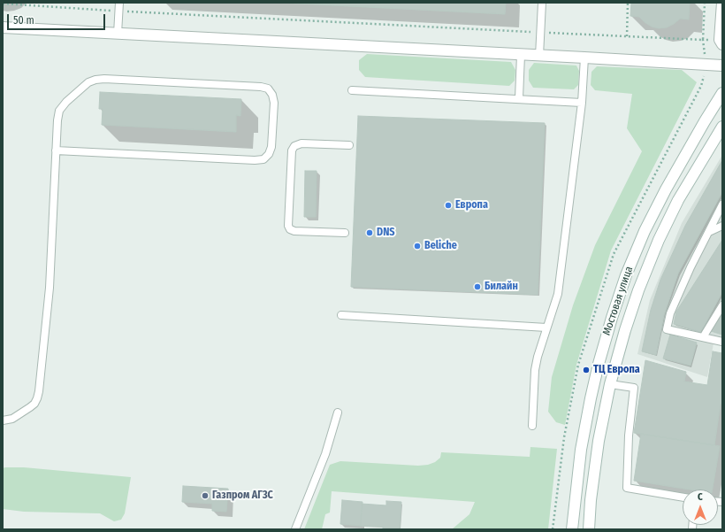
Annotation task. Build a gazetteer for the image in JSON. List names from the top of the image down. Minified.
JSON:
{"streets":{"main road":["Мостовая улица"]},"places":["Европа","DNS","Beliche","Билайн","ТЦ Европа","Газпром АГЗС"],"scale_bar":"50 m","north":"top"}
